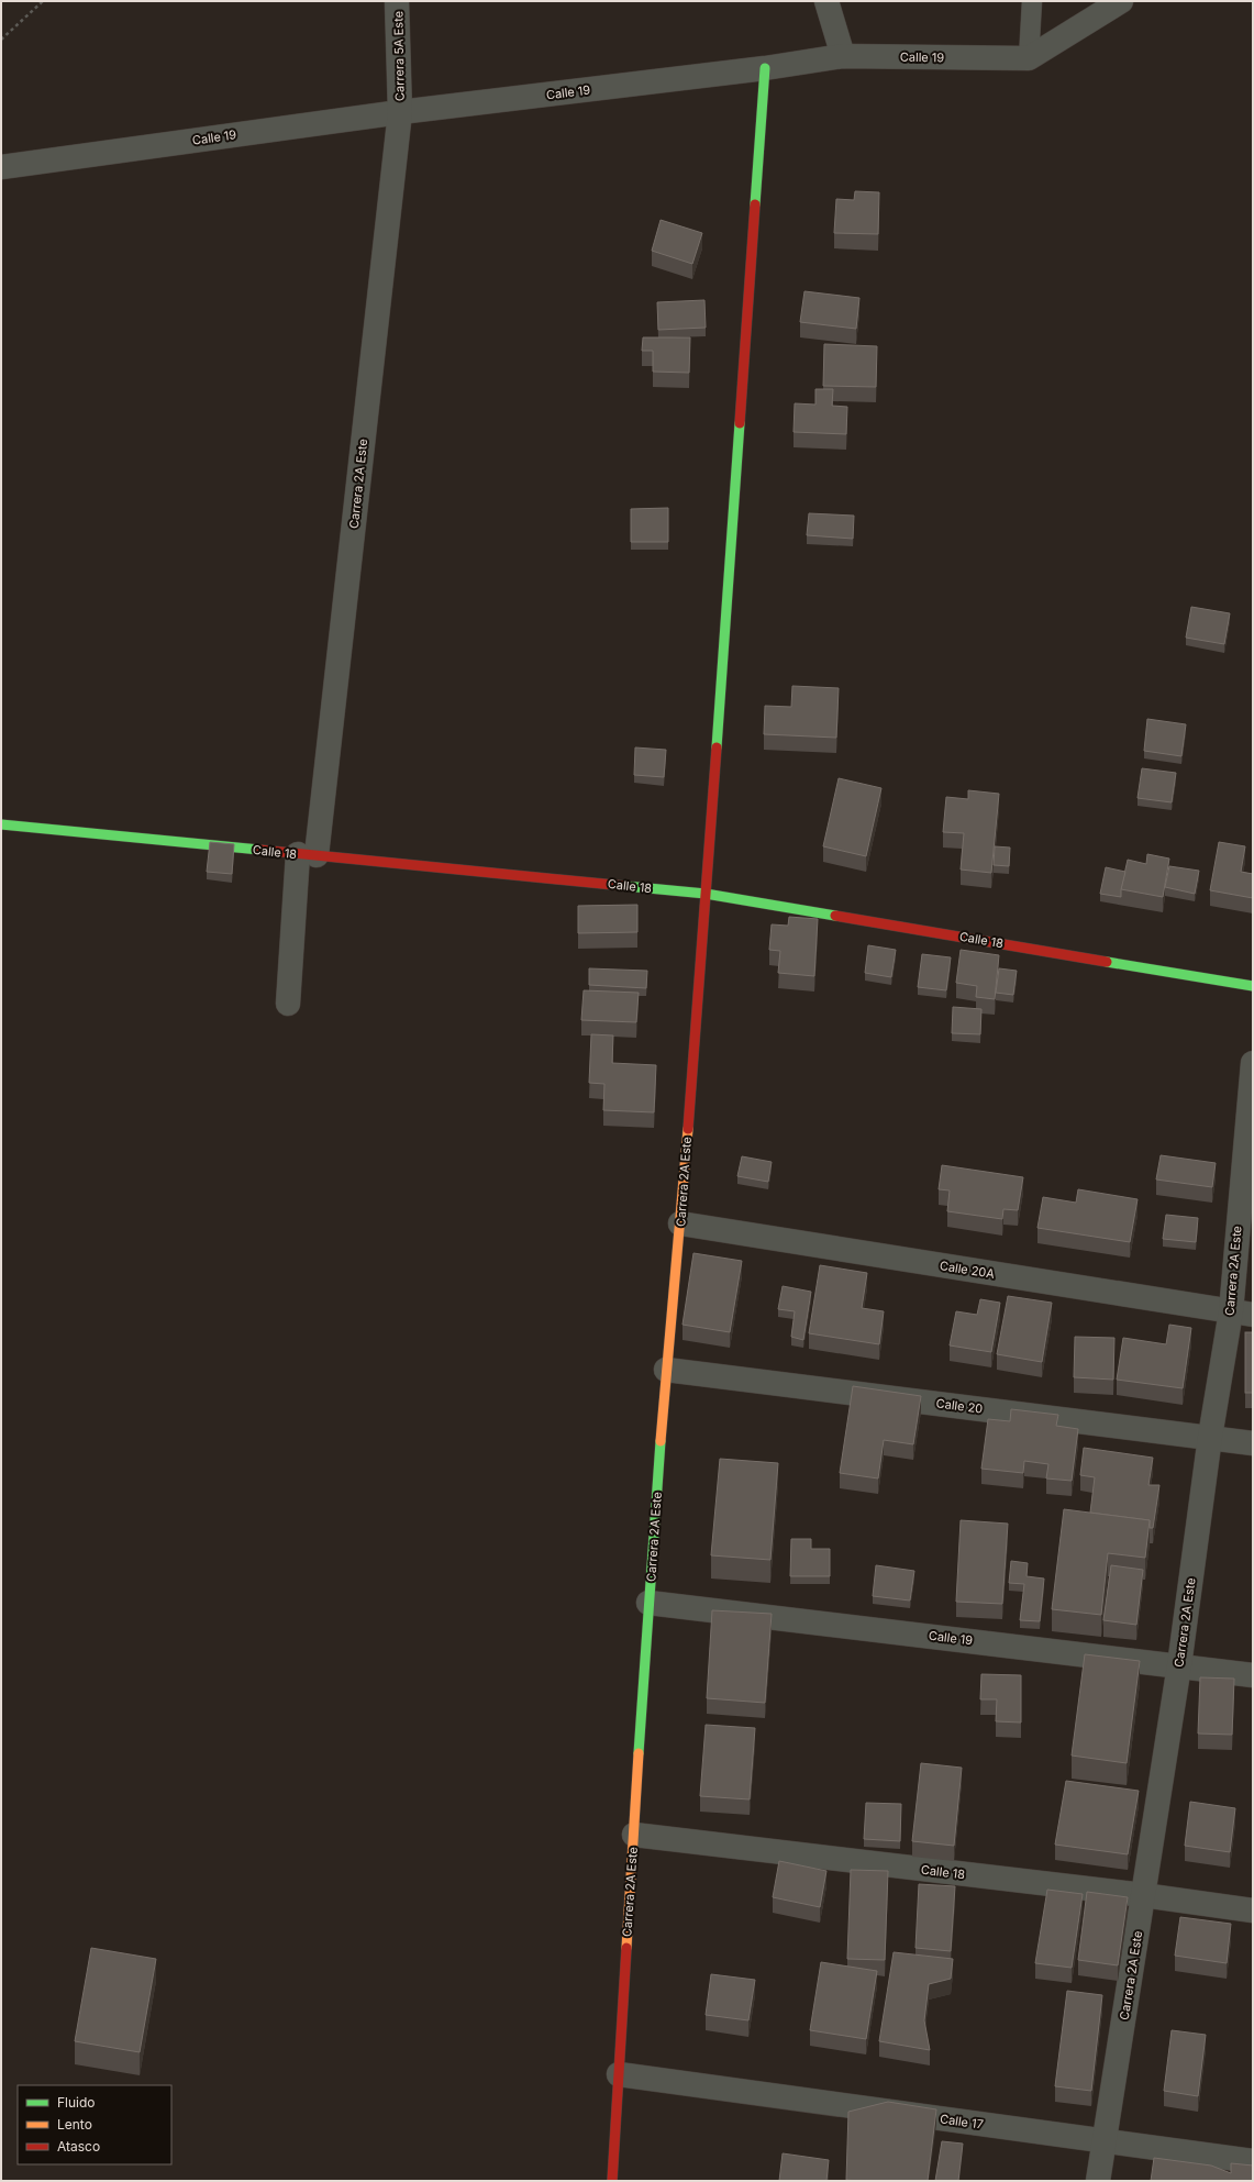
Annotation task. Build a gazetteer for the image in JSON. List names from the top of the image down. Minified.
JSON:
{"streets":{"street":["Carrera 5A Este","Calle 19","Carrera 2A Este","Calle 18","Calle 20A","Calle 20","Calle 17"]},"crossings":[["Carrera 5A Este","Calle 19"],["Carrera 5A Este","Carrera 2A Este"],["Calle 19","Carrera 2A Este"],["Carrera 2A Este","Calle 18"],["Carrera 2A Este","Calle 20A"],["Carrera 2A Este","Calle 20"],["Carrera 2A Este","Calle 17"]],"legend":["Fluido","Lento","Atasco"]}
